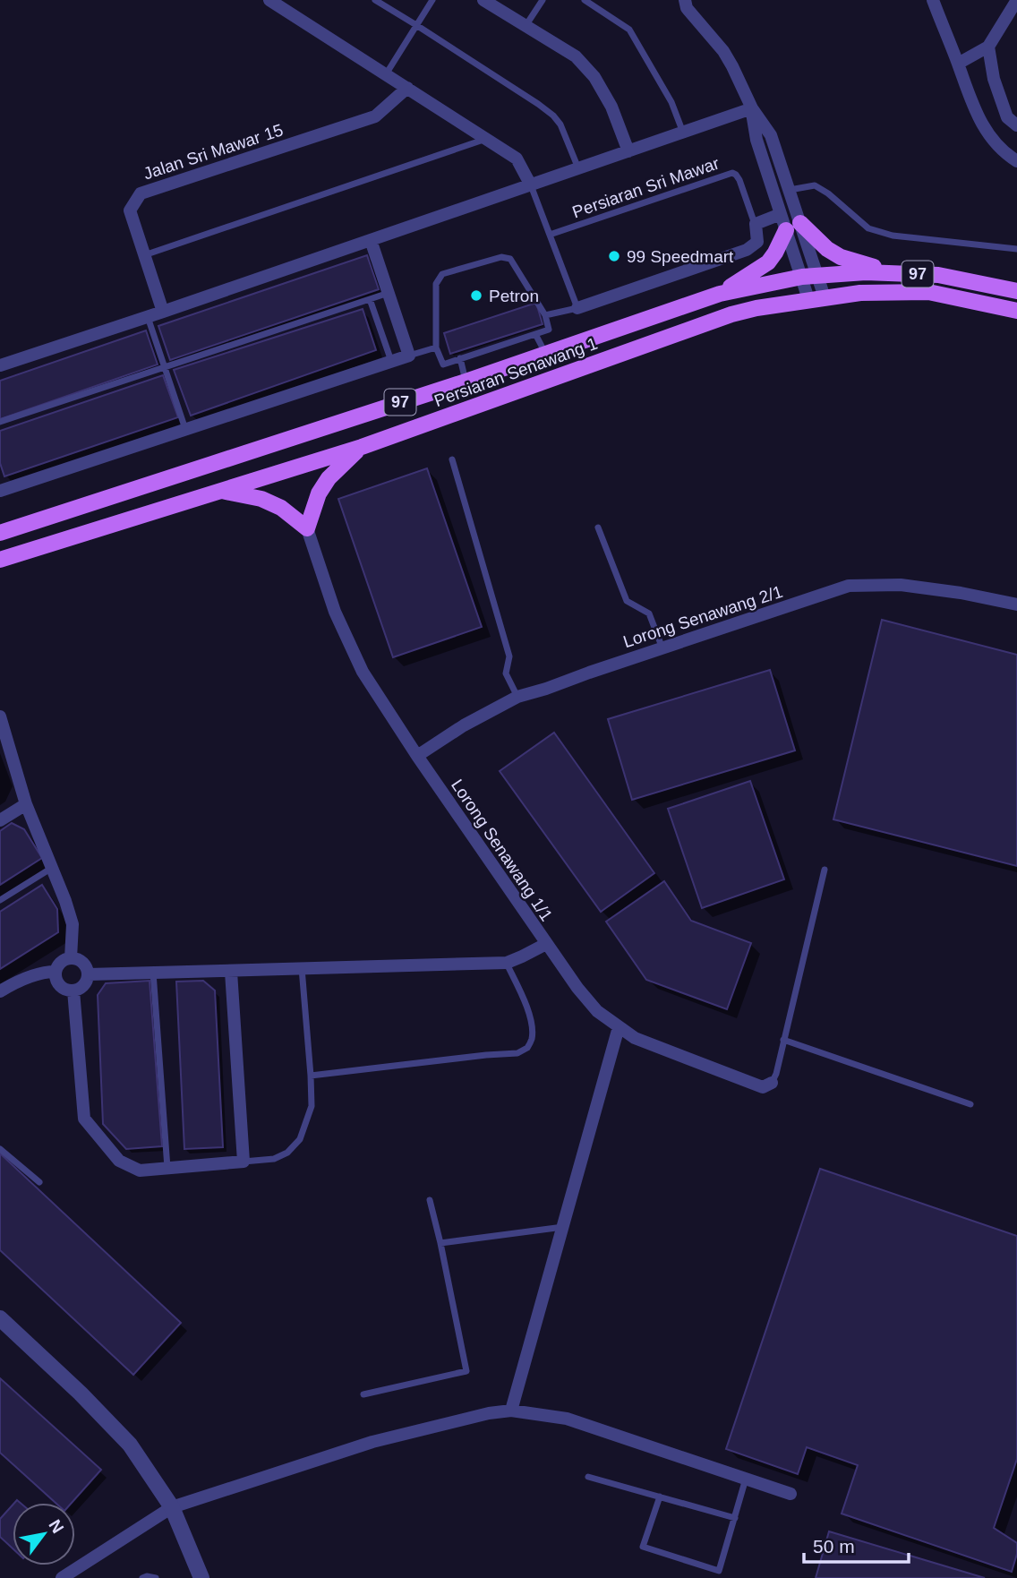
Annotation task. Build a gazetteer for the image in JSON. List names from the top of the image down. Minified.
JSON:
{"streets":{"main road":["97","Persiaran Senawang 1"],"street":["Jalan Sri Mawar 15","Lorong Senawang 2/1","Lorong Senawang 1/1"],"lane":["Persiaran Sri Mawar"]},"crossings":[["Lorong Senawang 2/1","Lorong Senawang 1/1"]],"places":["99 Speedmart","Petron"],"scale_bar":"50 m","north":"top right"}
